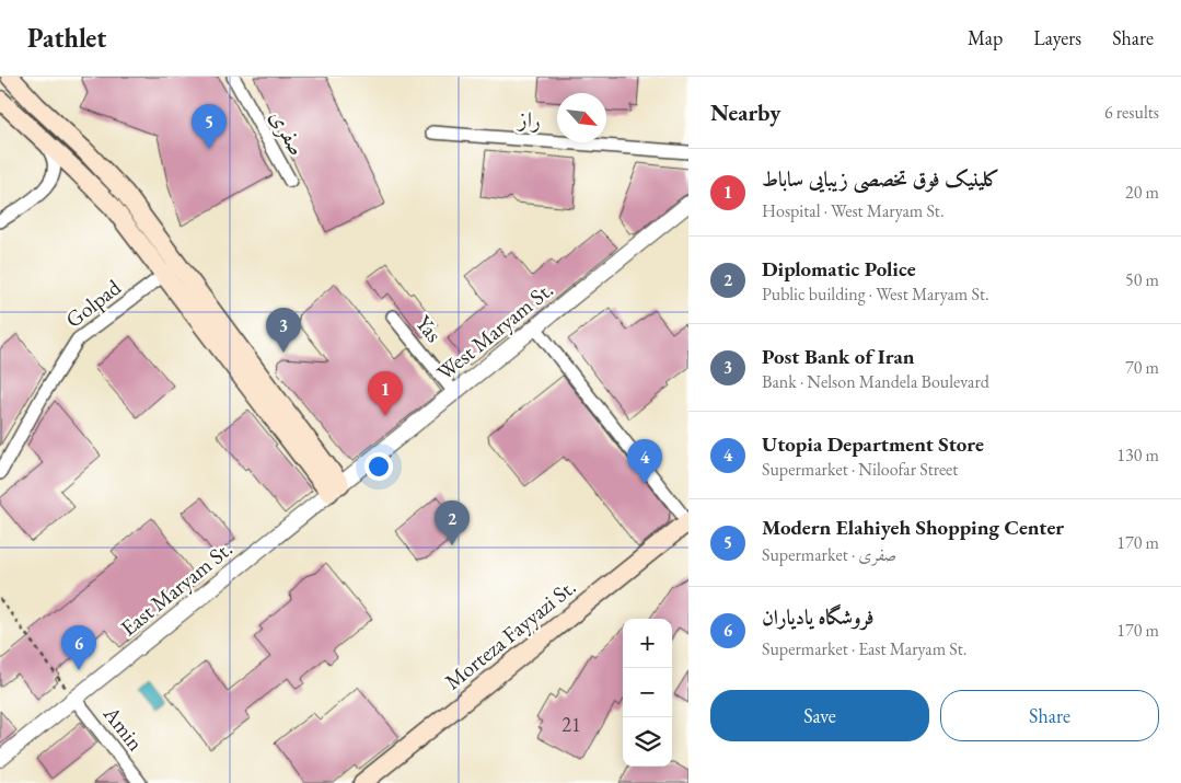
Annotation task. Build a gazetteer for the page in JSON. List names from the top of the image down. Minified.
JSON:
{"streets":{"main road":["Morteza Fayyazi St."],"street":["راز","صفری","Golpad","Yas","West Maryam St.","East Maryam St.","Amin"]},"crossings":[["Yas","West Maryam St."],["West Maryam St.","East Maryam St."],["East Maryam St.","Amin"]],"house_numbers":["21"],"north":"bottom right","page":{"header":"Pathlet","nav":["Map","Layers","Share"],"heading":["Nearby","6 results"],"pins":["5","3","1","4","2","6"],"list":[{"mark":"1","name":"کلینیک فوق تخصصی زیبایی ساباط","note":"Hospital · West Maryam St.","value":"20 m"},{"mark":"2","name":"Diplomatic Police","note":"Public building · West Maryam St.","value":"50 m"},{"mark":"3","name":"Post Bank of Iran","note":"Bank · Nelson Mandela Boulevard","value":"70 m"},{"mark":"4","name":"Utopia Department Store","note":"Supermarket · Niloofar Street","value":"130 m"},{"mark":"5","name":"Modern Elahiyeh Shopping Center","note":"Supermarket · صفری","value":"170 m"},{"mark":"6","name":"فروشگاه یادیاران","note":"Supermarket · East Maryam St.","value":"170 m"}],"map_buttons":["+","−"],"buttons":["Save","Share"]}}
